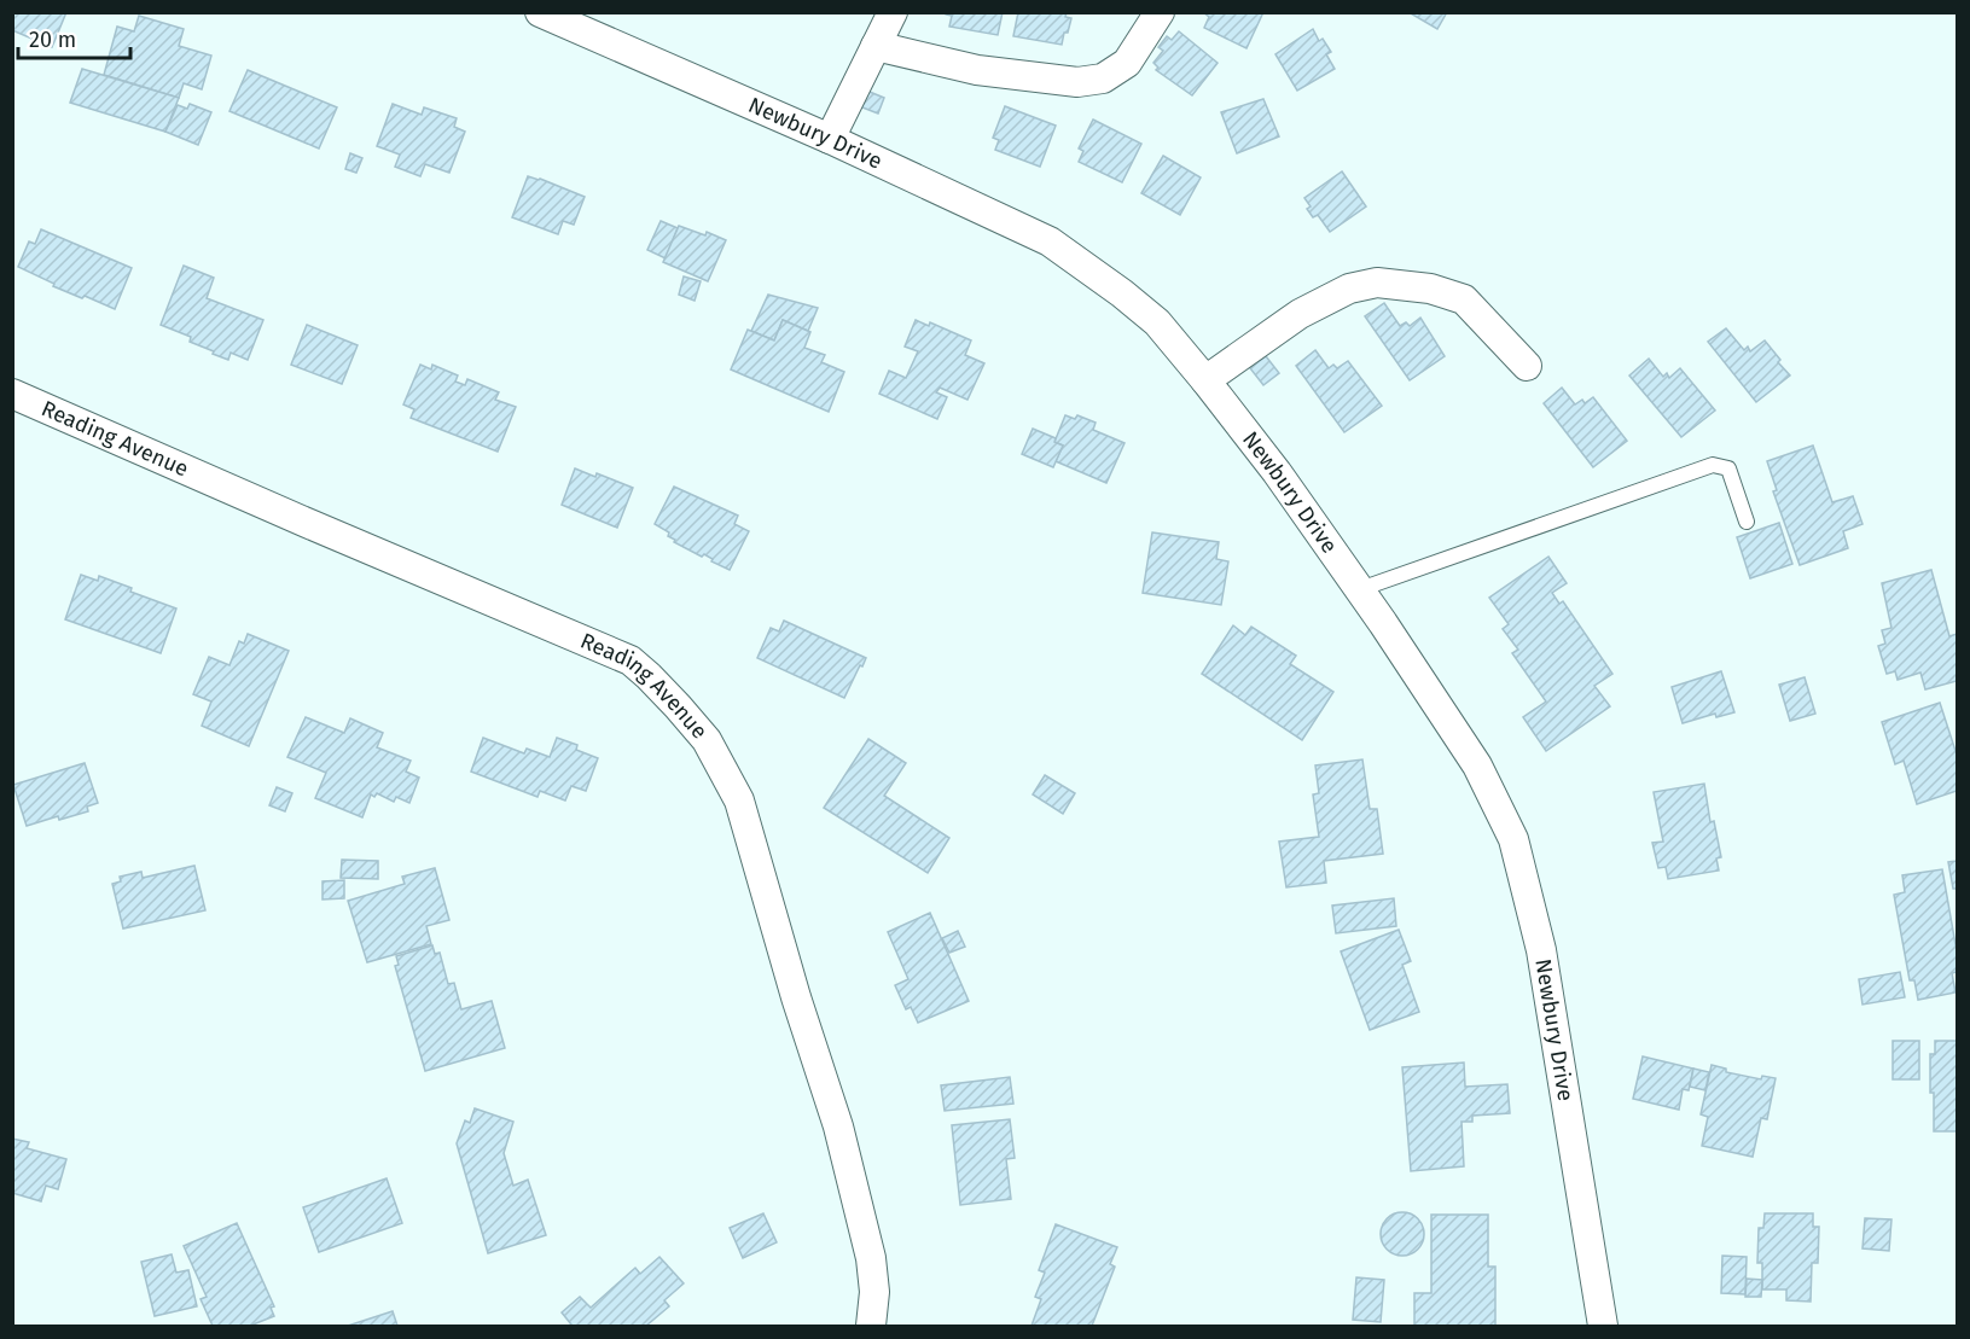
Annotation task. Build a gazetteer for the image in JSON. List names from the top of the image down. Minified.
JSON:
{"streets":{"street":["Newbury Drive","Reading Avenue"]},"scale_bar":"20 m"}
